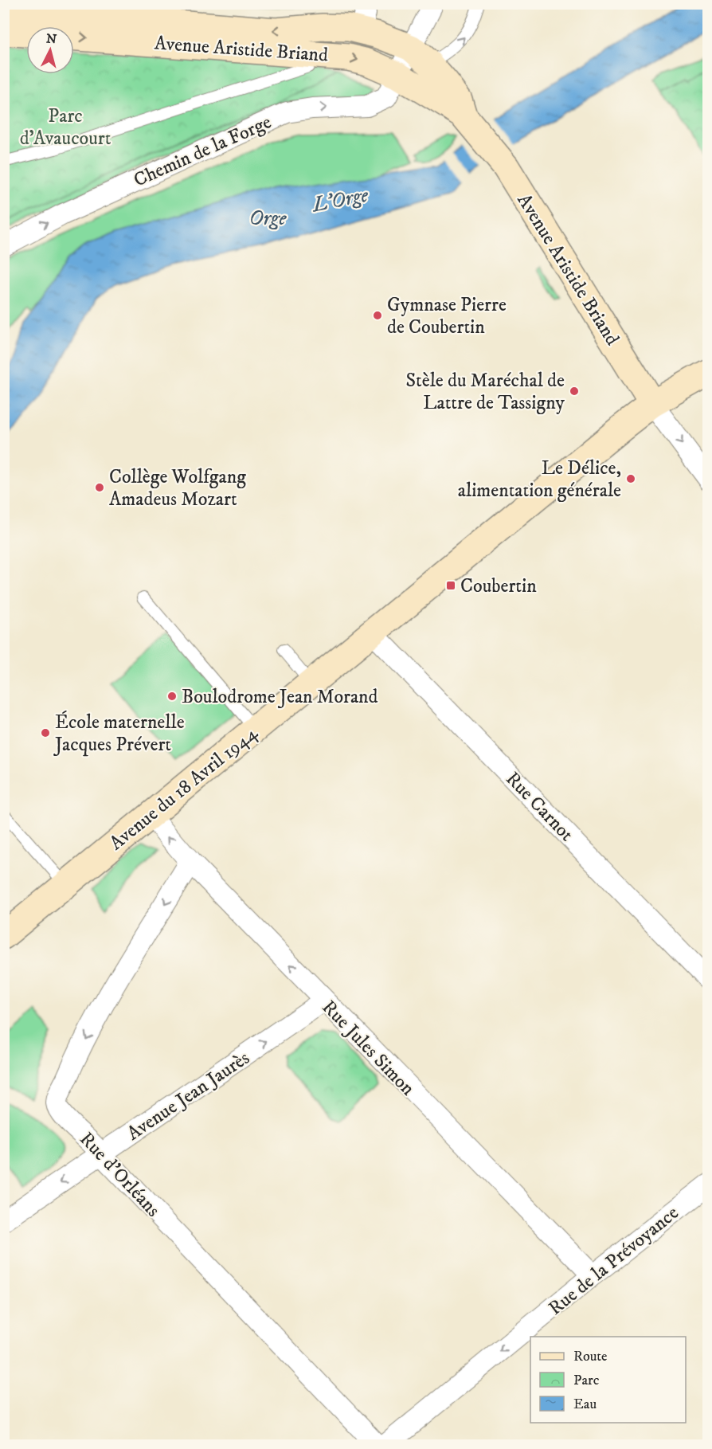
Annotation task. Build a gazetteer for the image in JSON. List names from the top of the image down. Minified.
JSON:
{"streets":{"street":["Avenue Aristide Briand","Chemin de la Forge","Avenue du 18 Avril 1944","Rue Carnot","Rue Jules Simon","Avenue Jean Jaurès","Rue d'Orléans","Rue de la Prévoyance"]},"crossings":[["Avenue Aristide Briand","Chemin de la Forge"],["Avenue Aristide Briand","Avenue du 18 Avril 1944"],["Avenue du 18 Avril 1944","Rue Carnot"],["Avenue du 18 Avril 1944","Rue Jules Simon"],["Rue Jules Simon","Avenue Jean Jaurès"],["Rue Jules Simon","Rue d'Orléans"],["Rue Jules Simon","Rue de la Prévoyance"],["Avenue Jean Jaurès","Rue d'Orléans"]],"one_way":["Chemin de la Forge","Rue Jules Simon","Rue d'Orléans","Rue de la Prévoyance"],"water":["L'Orge","Orge"],"parks":["Parc d'Avaucourt"],"places":{"other":["Gymnase Pierre de Coubertin","Stèle du Maréchal de Lattre de Tassigny","Le Délice, alimentation générale","Collège Wolfgang Amadeus Mozart","Boulodrome Jean Morand","École maternelle Jacques Prévert"],"transit":["Coubertin"]},"legend":["Route","Parc","Eau"],"north":"top"}
